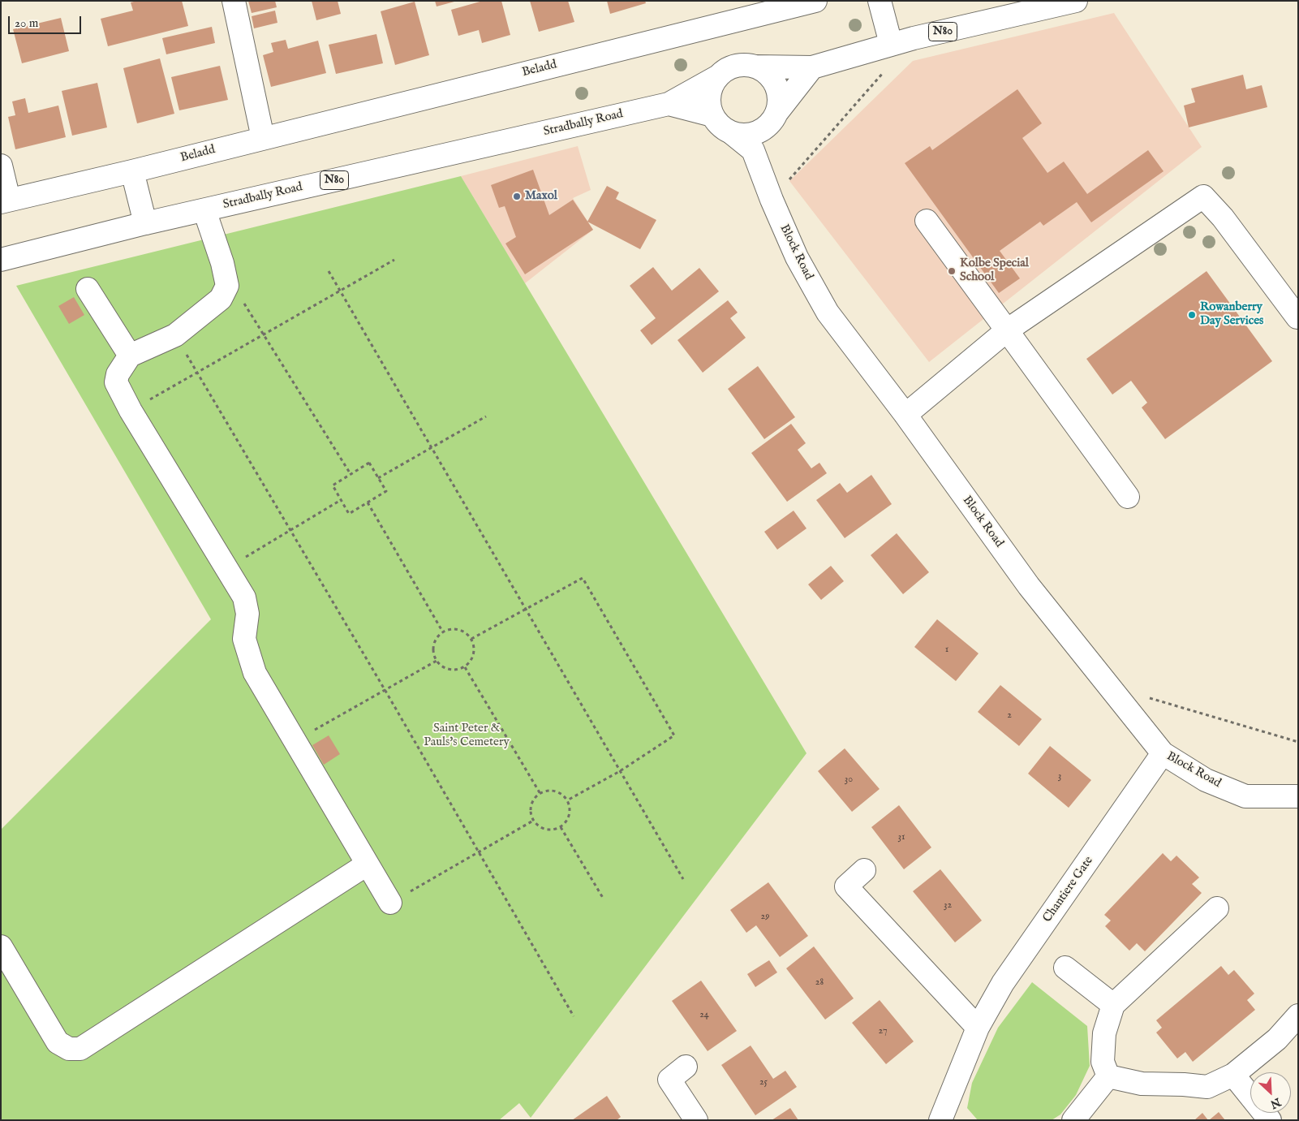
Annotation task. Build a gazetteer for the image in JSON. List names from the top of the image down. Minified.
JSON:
{"streets":{"street":["N80","Beladd","Stradbally Road","Block Road","Chantiere Gate"]},"crossings":[["N80","Stradbally Road"],["N80","Block Road"],["Stradbally Road","Block Road"],["Block Road","Chantiere Gate"]],"parks":["Saint Peter & Pauls's Cemetery"],"places":["Maxol","Kolbe Special School","Rowanberry Day Services"],"house_numbers":["1","2","3","30","31","32","29","28","24","27","25"],"scale_bar":"20 m","north":"bottom right"}
